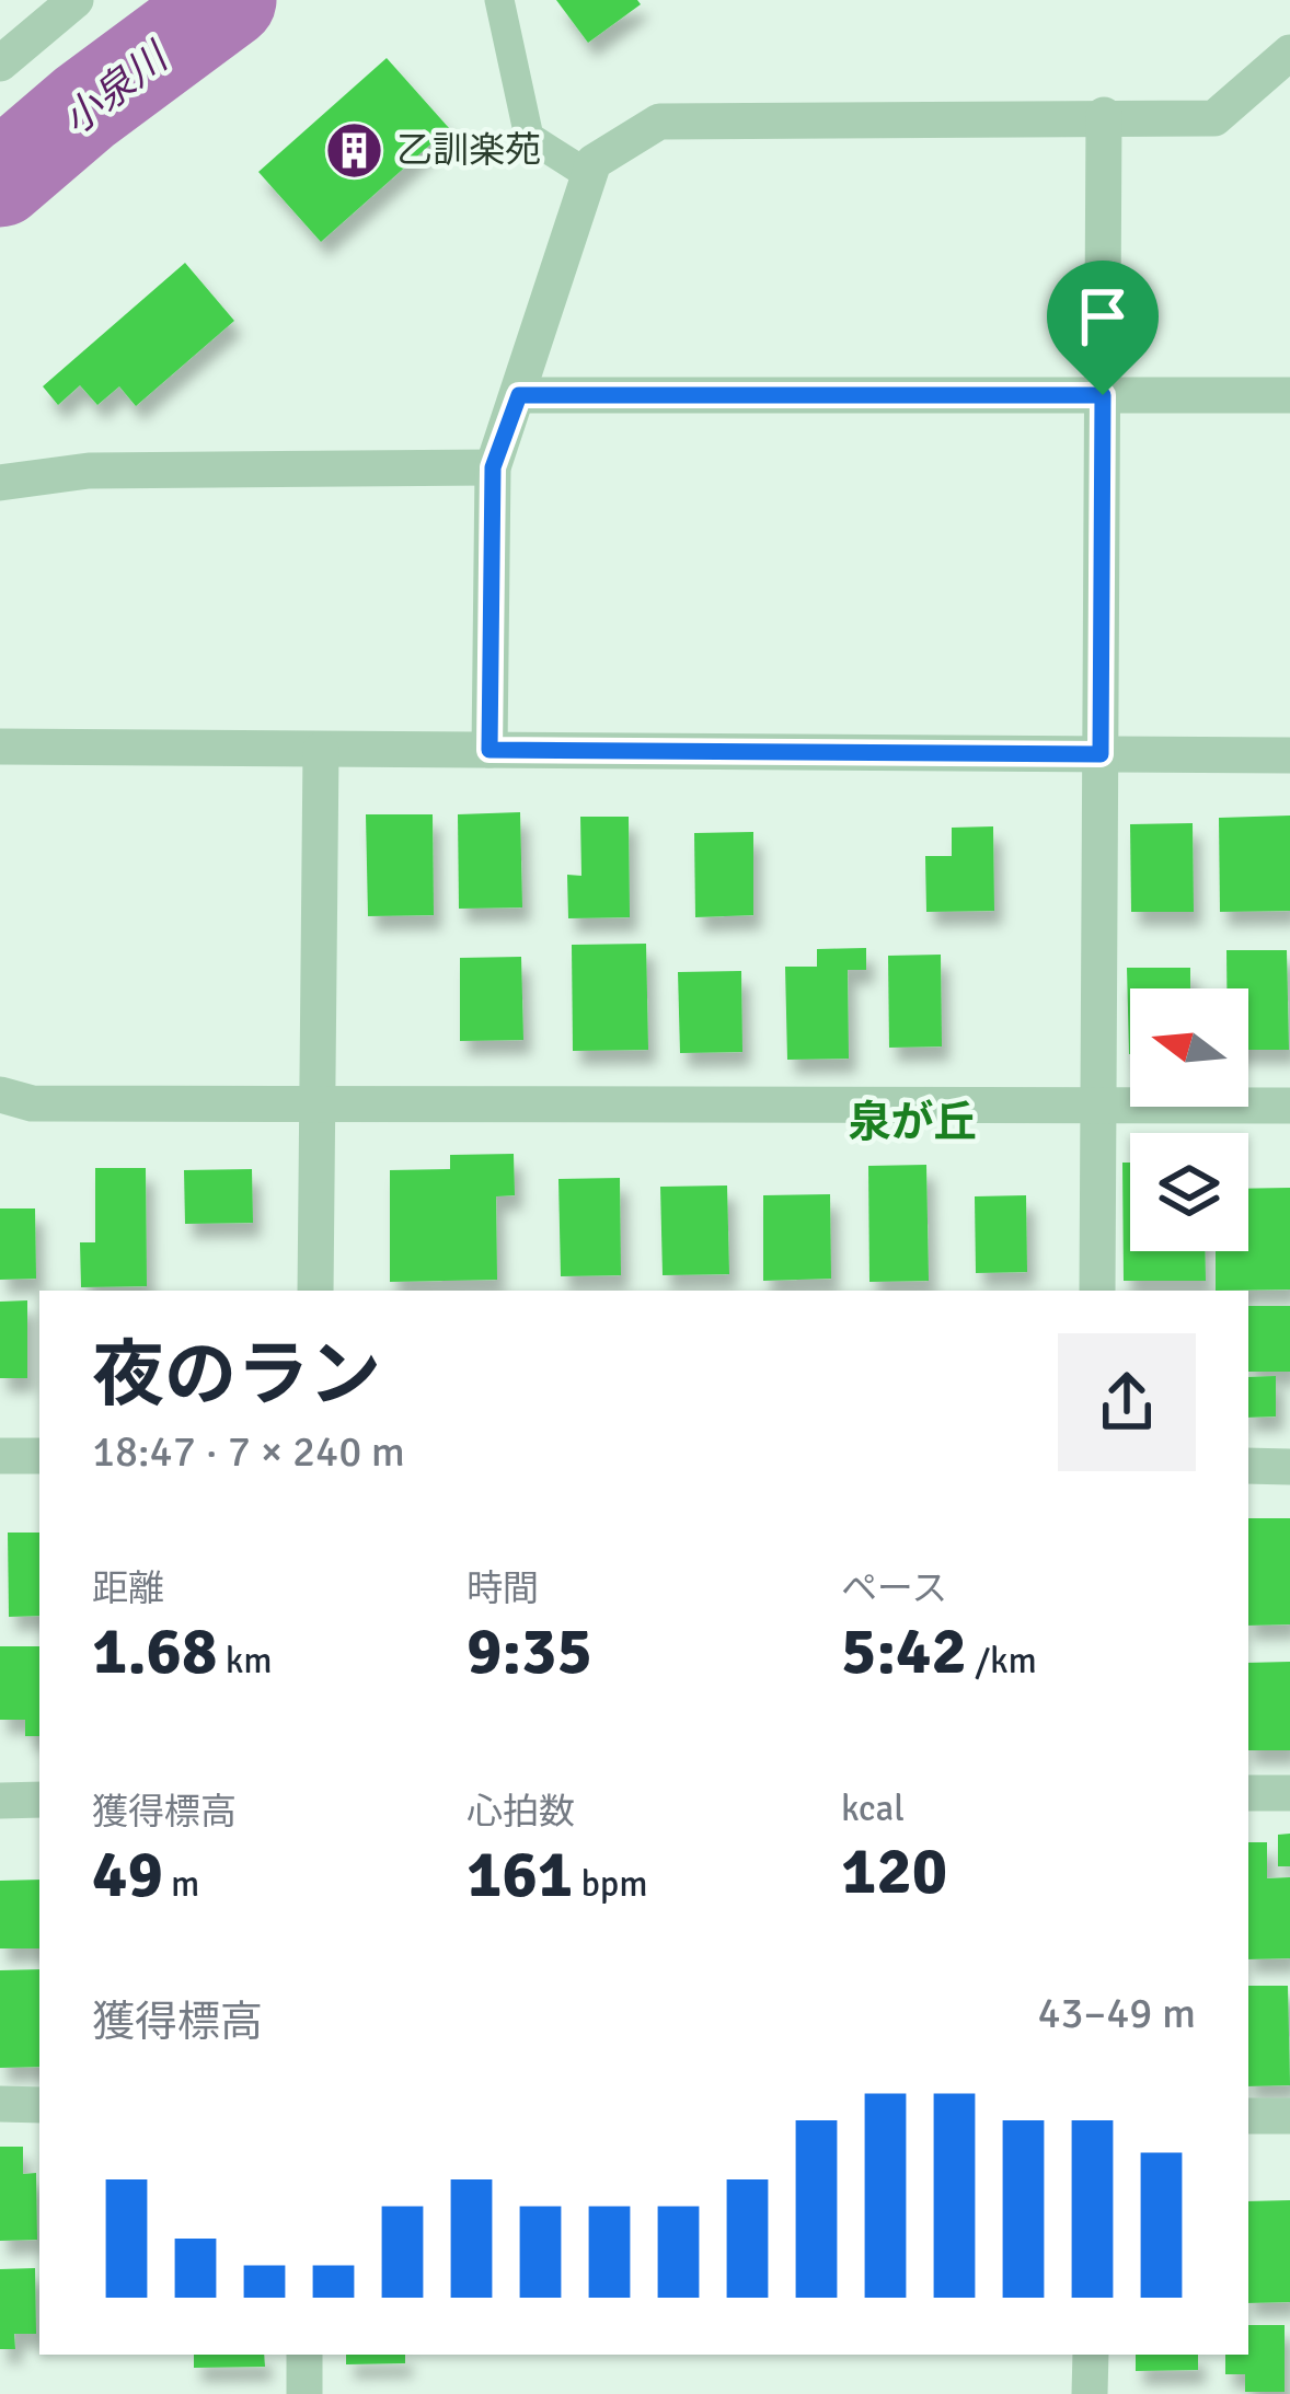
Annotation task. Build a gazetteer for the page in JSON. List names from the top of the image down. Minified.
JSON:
{"districts":["泉が丘"],"water":["小泉川"],"places":{"building":["乙訓楽苑"]},"north":"left","page":{"heading":["夜のラン","18:47 · 7 × 240 m"],"stats":[["距離","1.68 km"],["時間","9:35"],["ペース","5:42 /km"],["獲得標高","49 m"],["心拍数","161 bpm"],["kcal","120"]],"chart":["獲得標高","43–49 m"]}}
